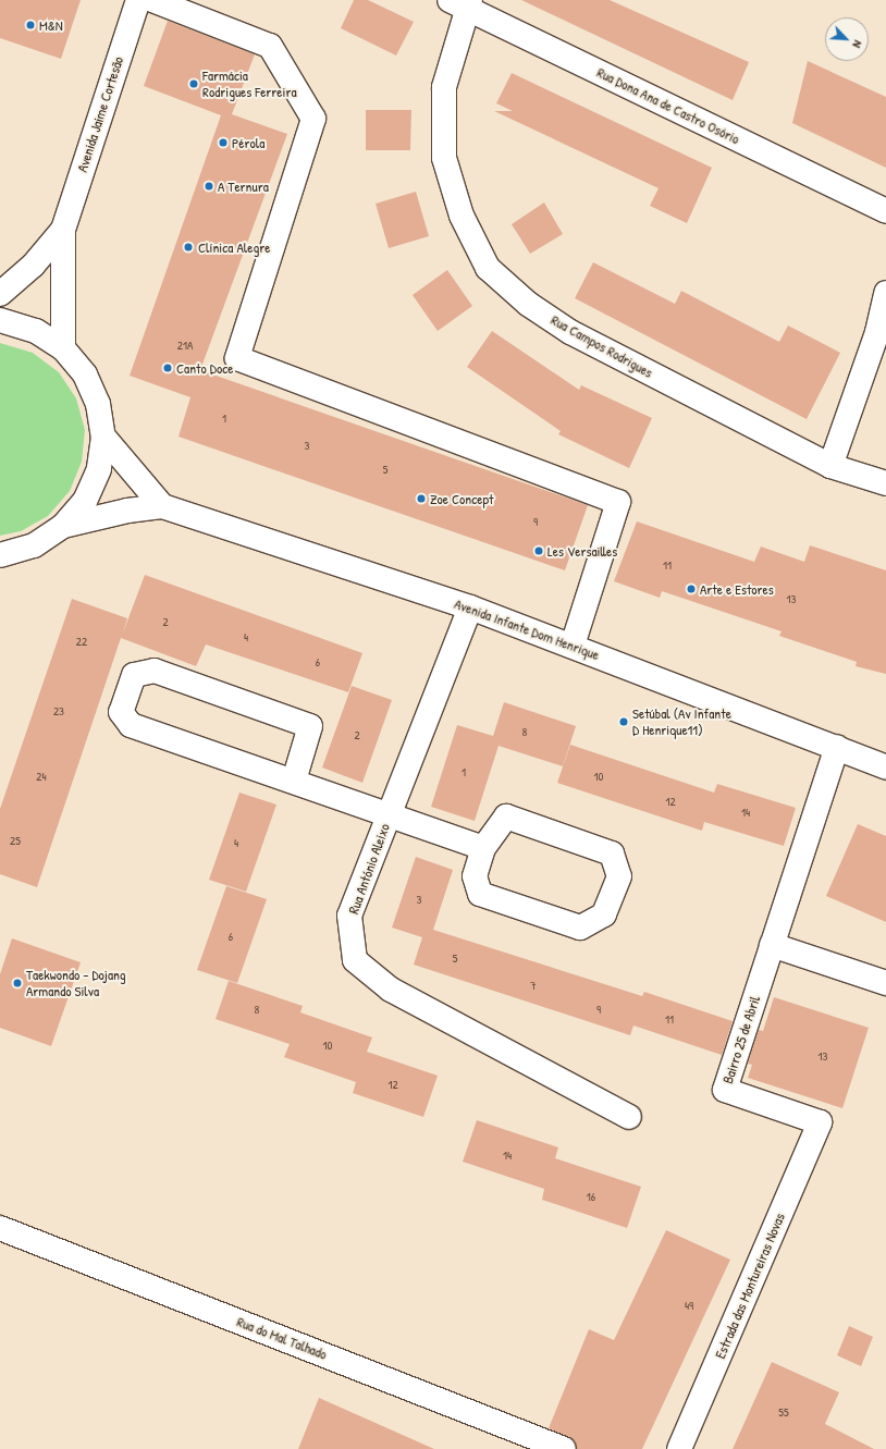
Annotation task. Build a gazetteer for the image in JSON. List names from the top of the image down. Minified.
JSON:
{"streets":{"street":["Rua Dona Ana de Castro Osório","Avenida Jaime Cortesão","Rua Campos Rodrigues","Avenida Infante Dom Henrique","Rua António Aleixo","Bairro 25 de Abril","Estrada das Montureiras Novas","Rua do Mal Talhado"]},"crossings":[["Rua Dona Ana de Castro Osório","Rua Campos Rodrigues"],["Avenida Infante Dom Henrique","Rua António Aleixo"],["Avenida Infante Dom Henrique","Bairro 25 de Abril"],["Bairro 25 de Abril","Estrada das Montureiras Novas"]],"places":["M&N","Farmácia Rodrigues Ferreira","Pérola","A Ternura","Clínica Alegre","Canto Doce","Zoe Concept","Les Versailles","Arte e Estores","Setúbal (Av Infante D Henrique11)","Taekwondo - Dojang Armando Silva"],"house_numbers":["21A","1","3","5","9","11","13","2","4","22","6","23","8","2","1","24","10","12","14","25","4","3","6","5","7","8","9","11","10","13","12","14","16","49","55"],"north":"bottom right"}
